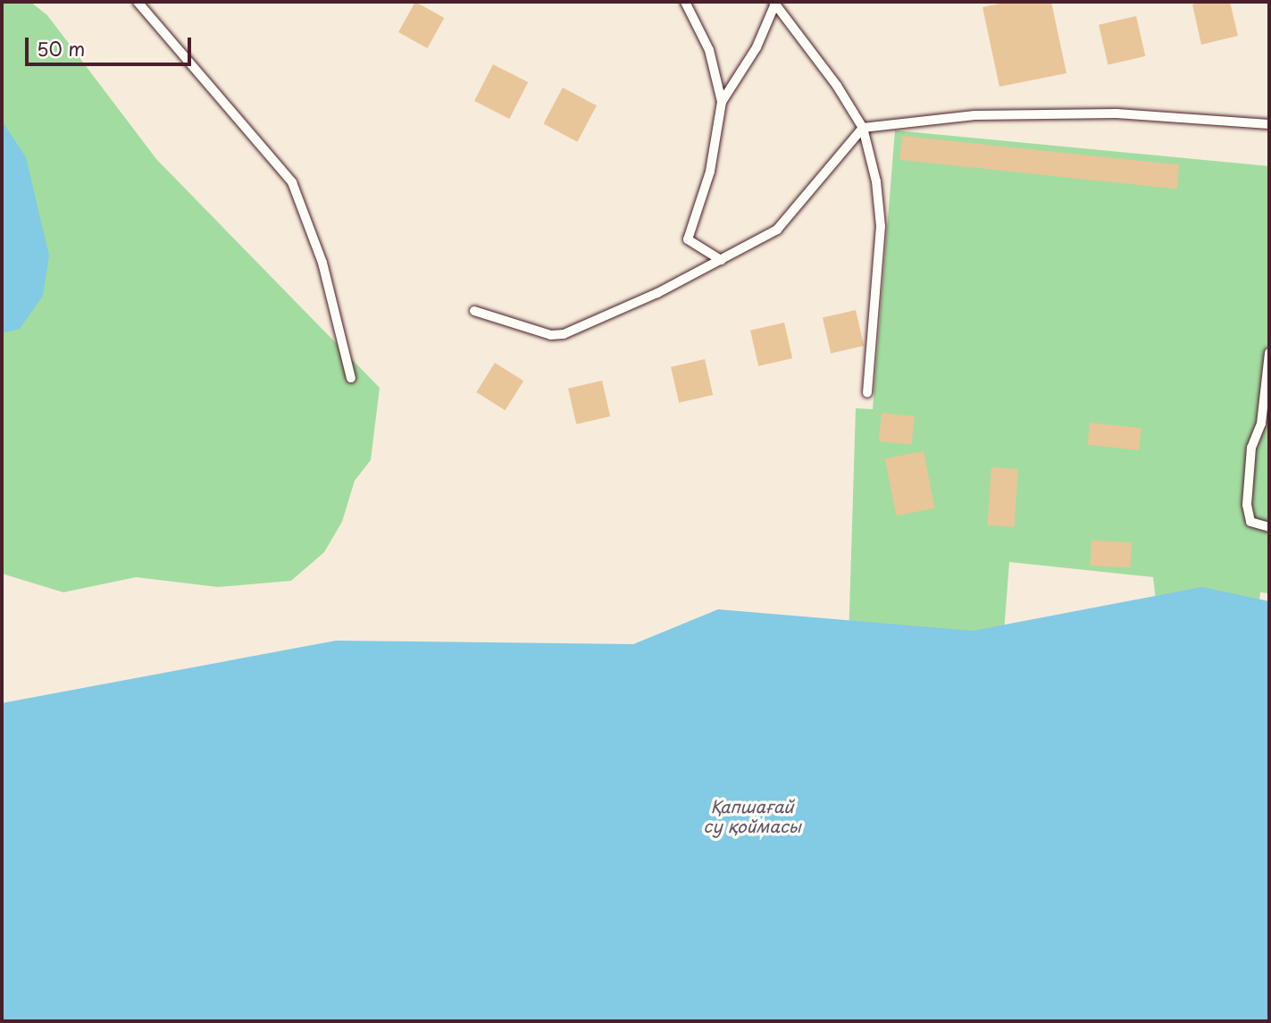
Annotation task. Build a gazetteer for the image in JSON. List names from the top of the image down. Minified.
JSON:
{"water":["Қапшағай су қоймасы"],"scale_bar":"50 m"}
